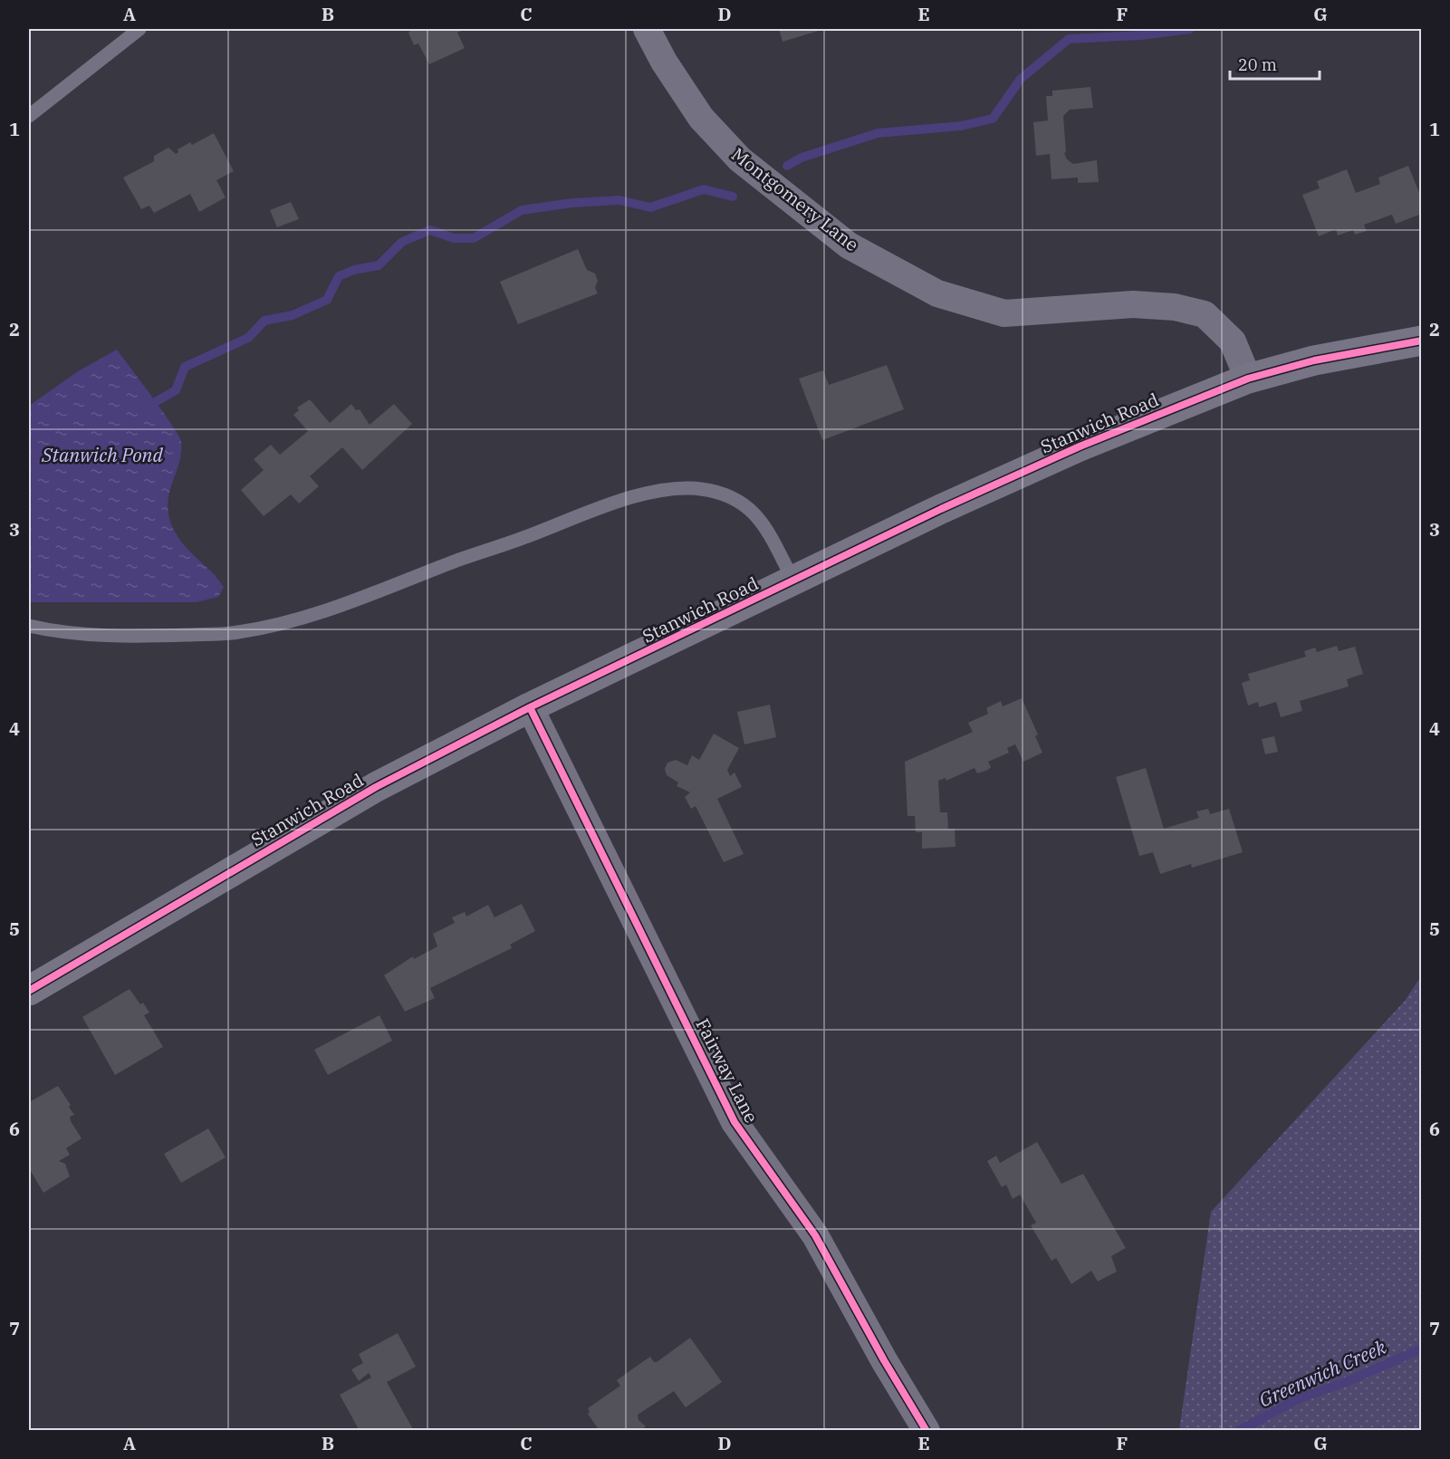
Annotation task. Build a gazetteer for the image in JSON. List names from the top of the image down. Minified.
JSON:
{"streets":{"street":["Montgomery Lane","Stanwich Road","Fairway Lane"]},"crossings":[["Montgomery Lane","Stanwich Road"],["Stanwich Road","Fairway Lane"]],"water":["Stanwich Pond","Greenwich Creek"],"scale_bar":"20 m","grid":{"columns":["A","B","C","D","E","F","G"],"rows":["1","2","3","4","5","6","7"]}}
